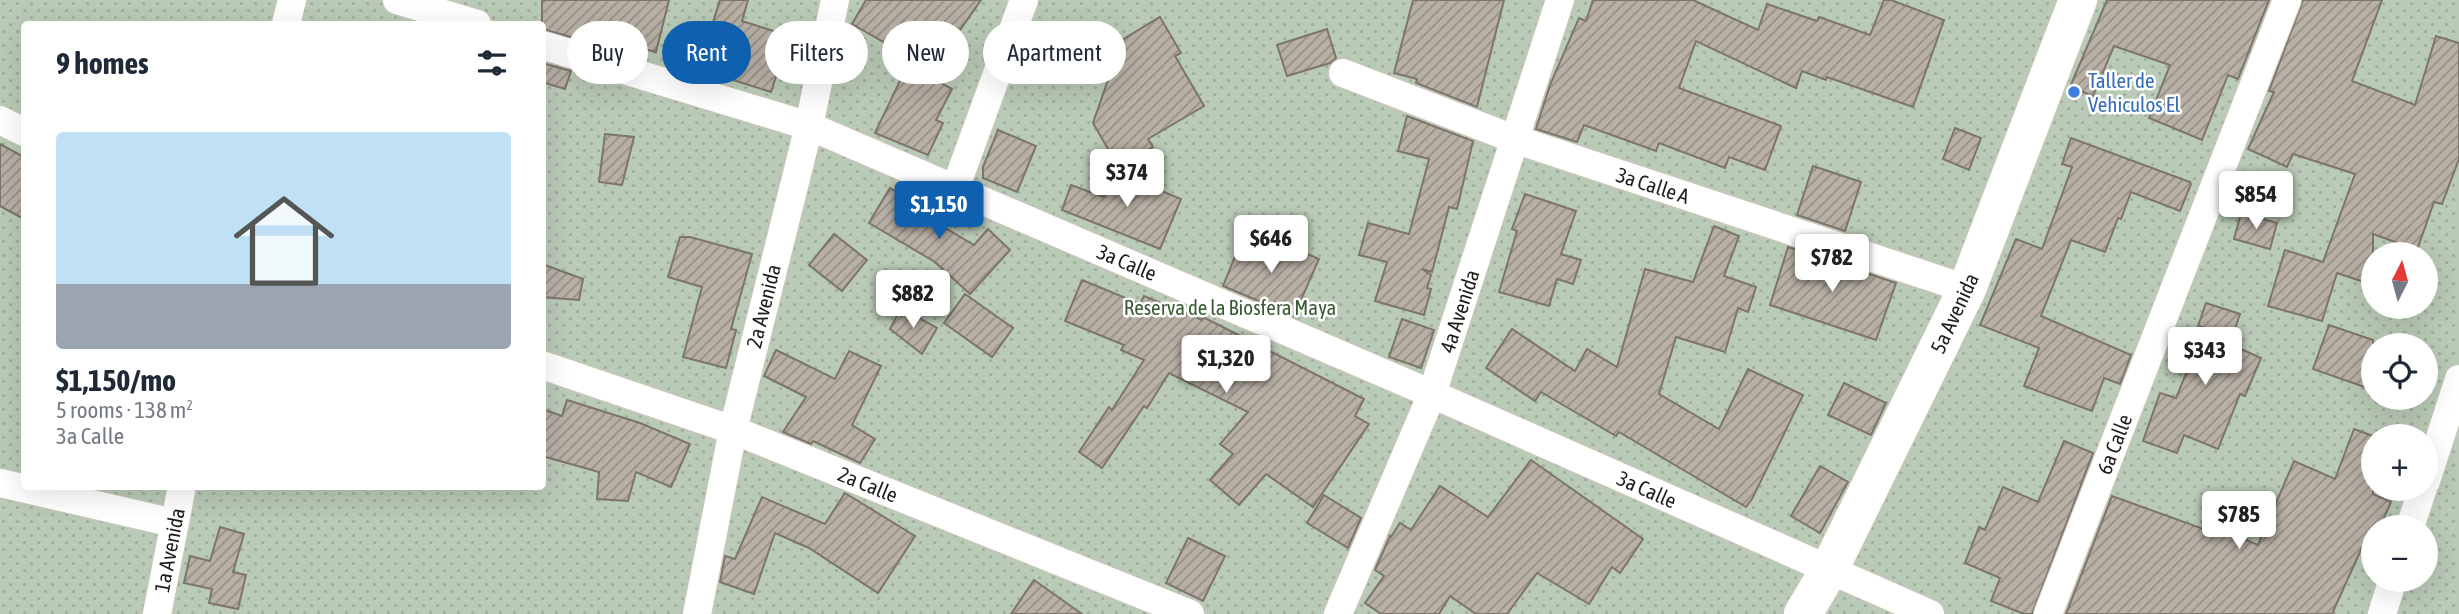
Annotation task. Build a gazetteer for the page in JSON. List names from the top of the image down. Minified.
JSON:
{"streets":{"street":["3a Calle A","3a Calle","2a Avenida","4a Avenida","5a Avenida","6a Calle","2a Calle","1a Avenida"]},"crossings":[["3a Calle A","4a Avenida"],["3a Calle A","5a Avenida"],["3a Calle","2a Avenida"],["3a Calle","4a Avenida"],["3a Calle","5a Avenida"],["2a Avenida","2a Calle"]],"parks":["Reserva de la Biosfera Maya"],"places":["Taller de Vehiculos El"],"north":"top","page":{"chip":["Buy","Rent","Filters","New","Apartment"],"heading":"9 homes","list":[{"name":"$1,150/mo","note":"5 rooms · 138 m² · 3a Calle"}],"price":["$374","$854","$1,150","$646","$782","$882","$343","$1,320","$785"],"map_buttons":["+","−"]}}
